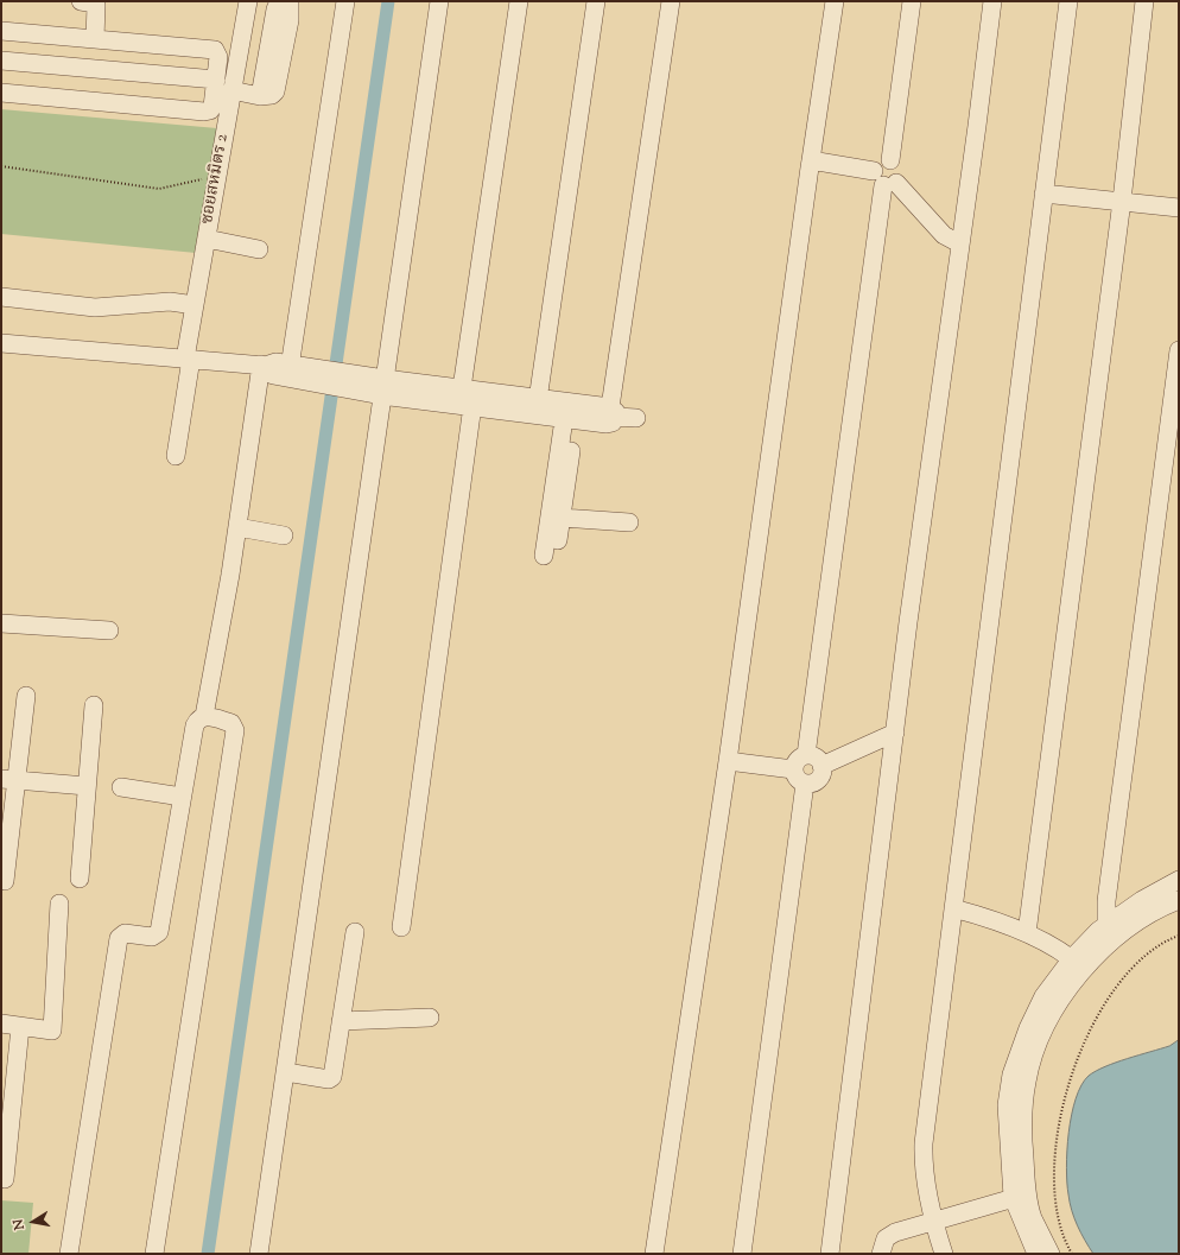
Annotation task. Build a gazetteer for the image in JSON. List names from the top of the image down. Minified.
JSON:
{"streets":{"street":["ซอยสหมิตร 2"]},"north":"left"}
